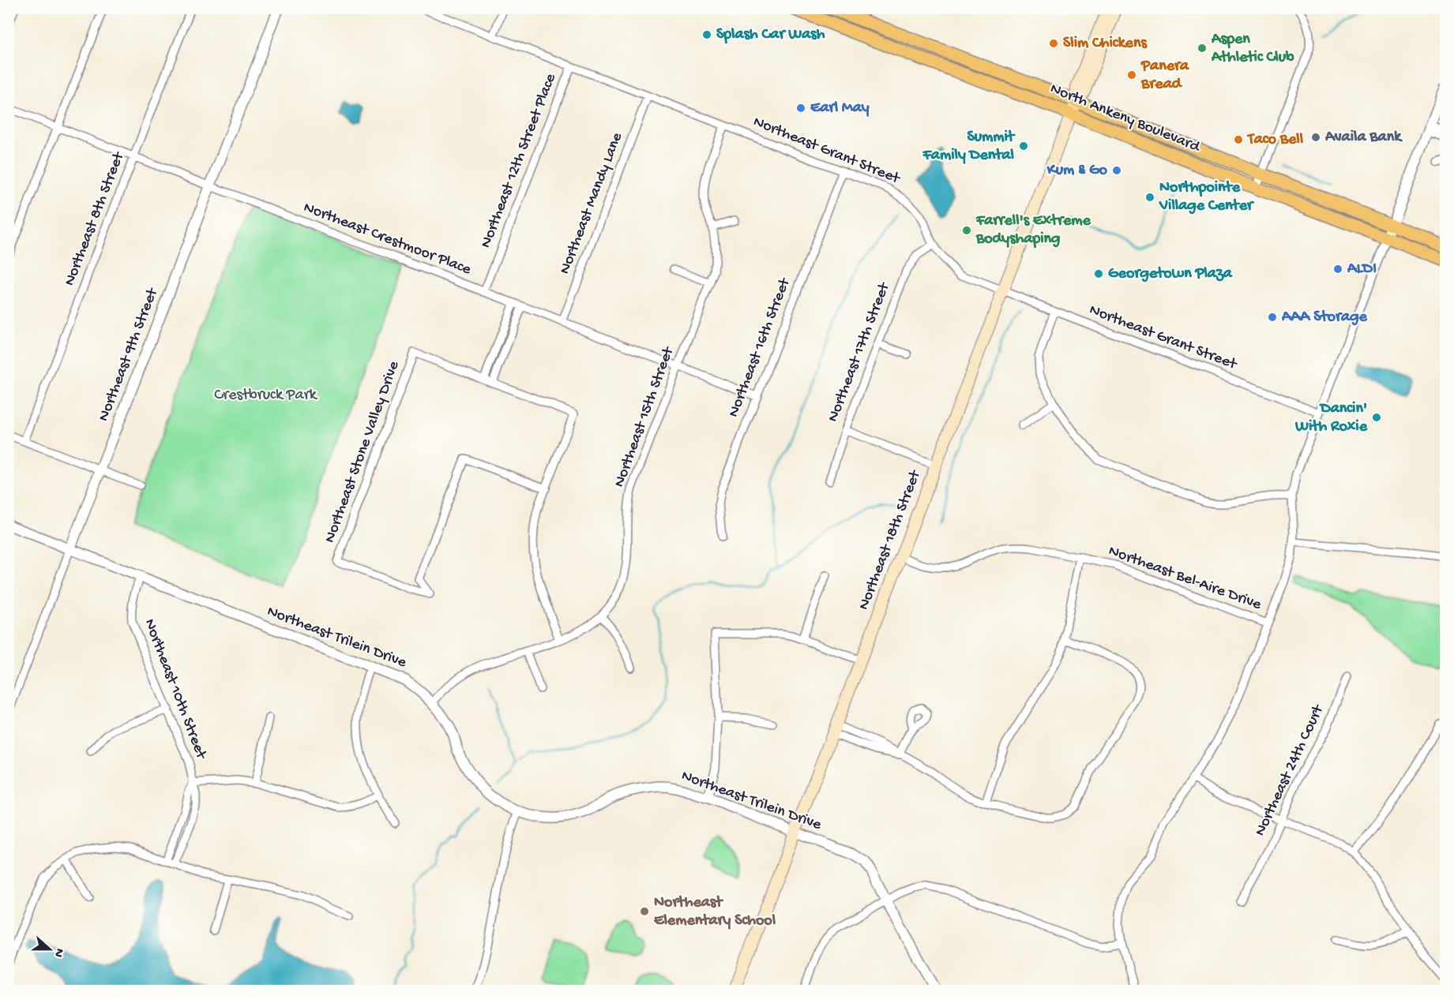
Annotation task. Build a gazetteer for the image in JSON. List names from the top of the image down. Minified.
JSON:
{"streets":{"main road":["North Ankeny Boulevard","Northeast 18th Street"],"street":["Northeast Grant Street","Northeast 12th Street Place","Northeast Mandy Lane","Northeast 8th Street","Northeast Crestmoor Place","Northeast 16th Street","Northeast 17th Street","Northeast 9th Street","Northeast 15th Street","Northeast Stone Valley Drive","Northeast Bel-Aire Drive","Northeast Trilein Drive","Northeast 10th Street","Northeast 24th Court"]},"crossings":[["North Ankeny Boulevard","Northeast 18th Street"],["Northeast Grant Street","Northeast 12th Street Place"],["Northeast Grant Street","Northeast Mandy Lane"],["Northeast Grant Street","Northeast 16th Street"],["Northeast Grant Street","Northeast 17th Street"],["Northeast Grant Street","Northeast 15th Street"],["Northeast Grant Street","Northeast 18th Street"],["Northeast 12th Street Place","Northeast Crestmoor Place"],["Northeast Mandy Lane","Northeast Crestmoor Place"],["Northeast 8th Street","Northeast Crestmoor Place"],["Northeast Crestmoor Place","Northeast 16th Street"],["Northeast Crestmoor Place","Northeast 9th Street"],["Northeast Crestmoor Place","Northeast 15th Street"],["Northeast 9th Street","Northeast Trilein Drive"],["Northeast 15th Street","Northeast Trilein Drive"],["Northeast 18th Street","Northeast Bel-Aire Drive"],["Northeast 18th Street","Northeast Trilein Drive"],["Northeast Trilein Drive","Northeast 10th Street"]],"parks":["Crestbruck Park"],"places":["Splash Car Wash","Slim Chickens","Aspen Athletic Club","Panera Bread","Earl May","Availa Bank","Taco Bell","Summit Family Dental","Kum & Go","Northpointe Village Center","Farrell's Extreme Bodyshaping","ALDI","Georgetown Plaza","AAA Storage","Dancin' With Roxie","Northeast Elementary School"],"north":"right"}
